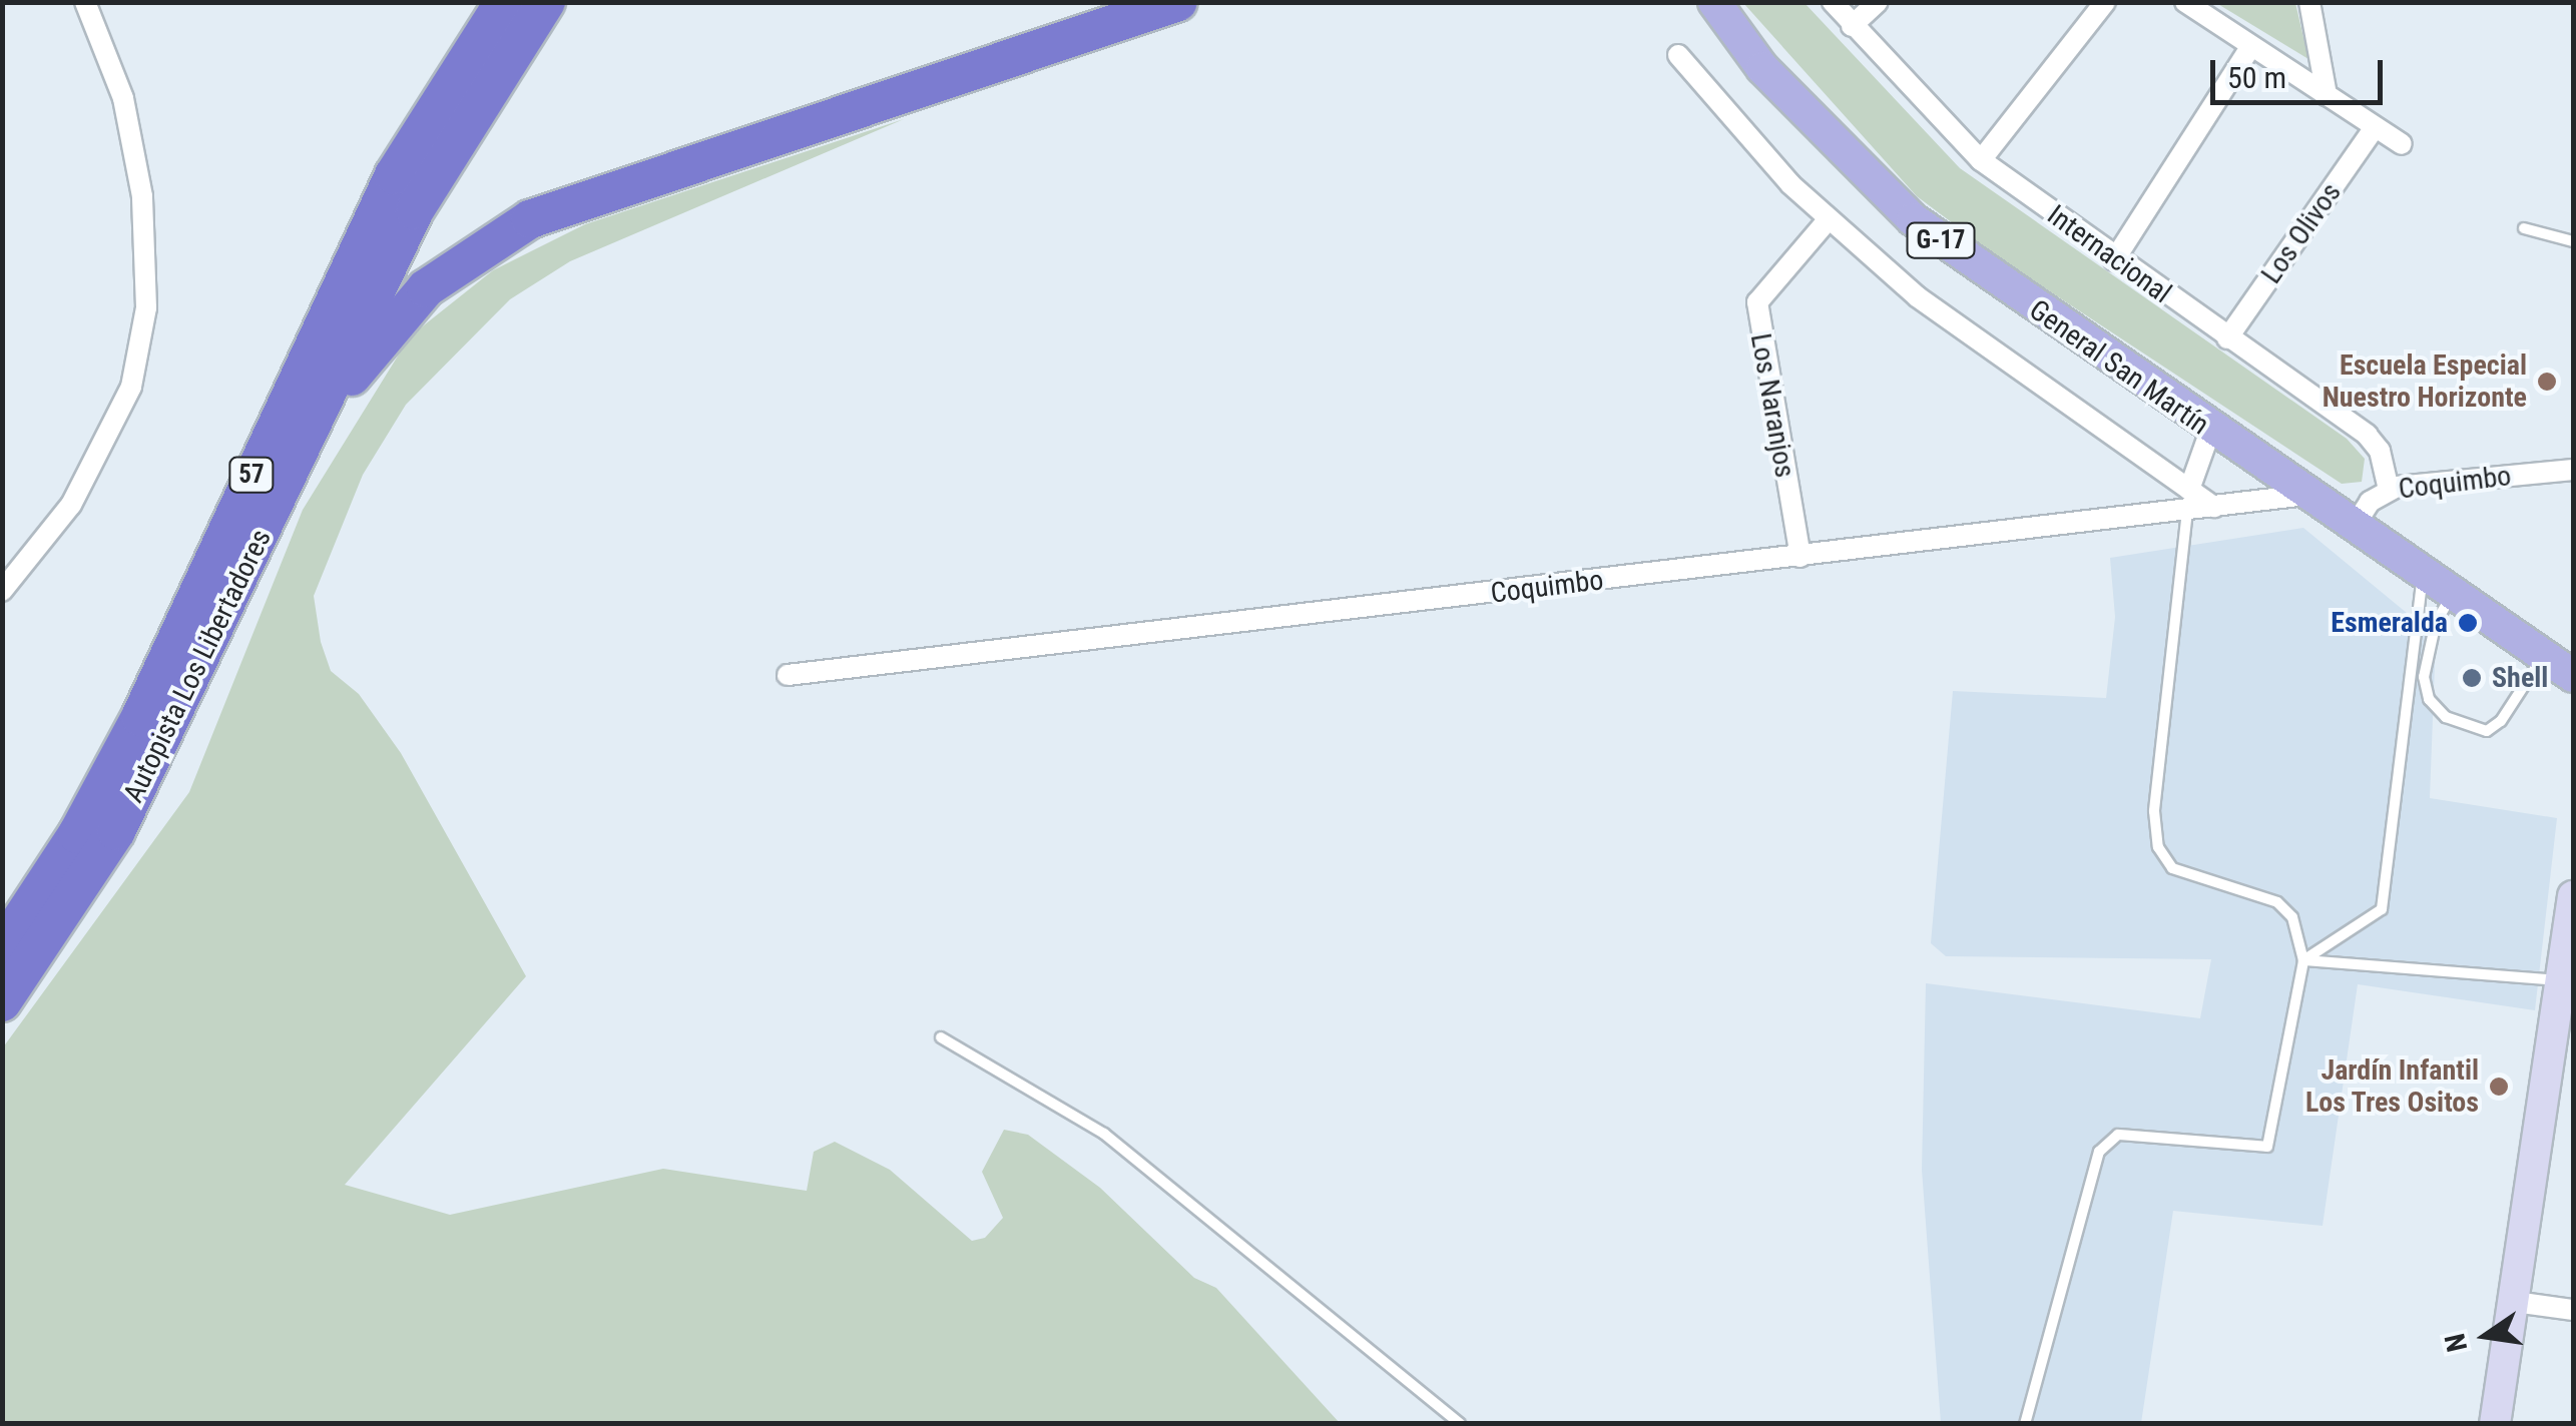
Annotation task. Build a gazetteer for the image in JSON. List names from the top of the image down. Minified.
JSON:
{"streets":{"highway":["57","Autopista Los Libertadores"],"main road":["G-17","General San Martín"],"street":["Los Olivos","Internacional","Los Naranjos","Coquimbo"]},"crossings":[["Los Olivos","Internacional"],["Internacional","Coquimbo"],["General San Martín","Coquimbo"],["Los Naranjos","Coquimbo"]],"places":["Escuela Especial Nuestro Horizonte","Esmeralda","Shell","Jardín Infantil Los Tres Ositos"],"scale_bar":"50 m","north":"left"}
